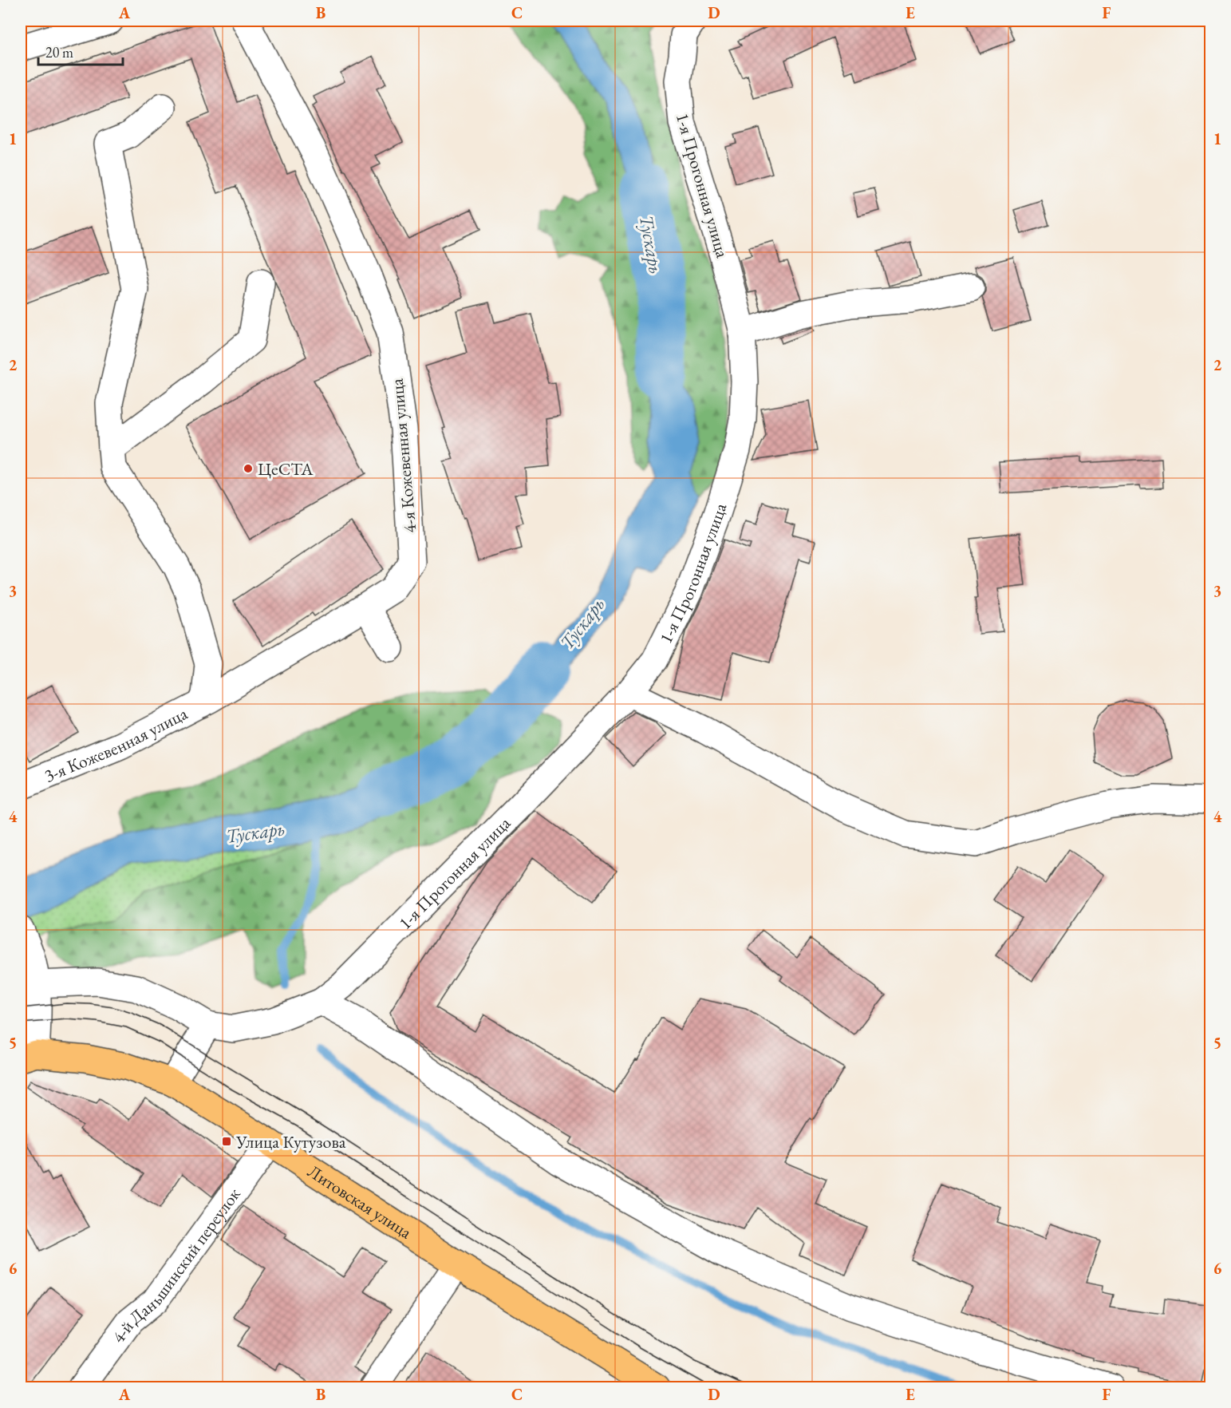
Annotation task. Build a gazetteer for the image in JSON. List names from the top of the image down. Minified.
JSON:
{"streets":{"main road":["Литовская улица"],"street":["1-я Прогонная улица","4-я Кожевенная улица","3-я Кожевенная улица","4-й Даньшинский переулок"]},"crossings":[["4-я Кожевенная улица","3-я Кожевенная улица"],["Литовская улица","4-й Даньшинский переулок"]],"water":["Тускарь"],"places":{"other":["ЦеСТА"],"transit":["Улица Кутузова"]},"scale_bar":"20 m","grid":{"columns":["A","B","C","D","E","F"],"rows":["1","2","3","4","5","6"]}}
